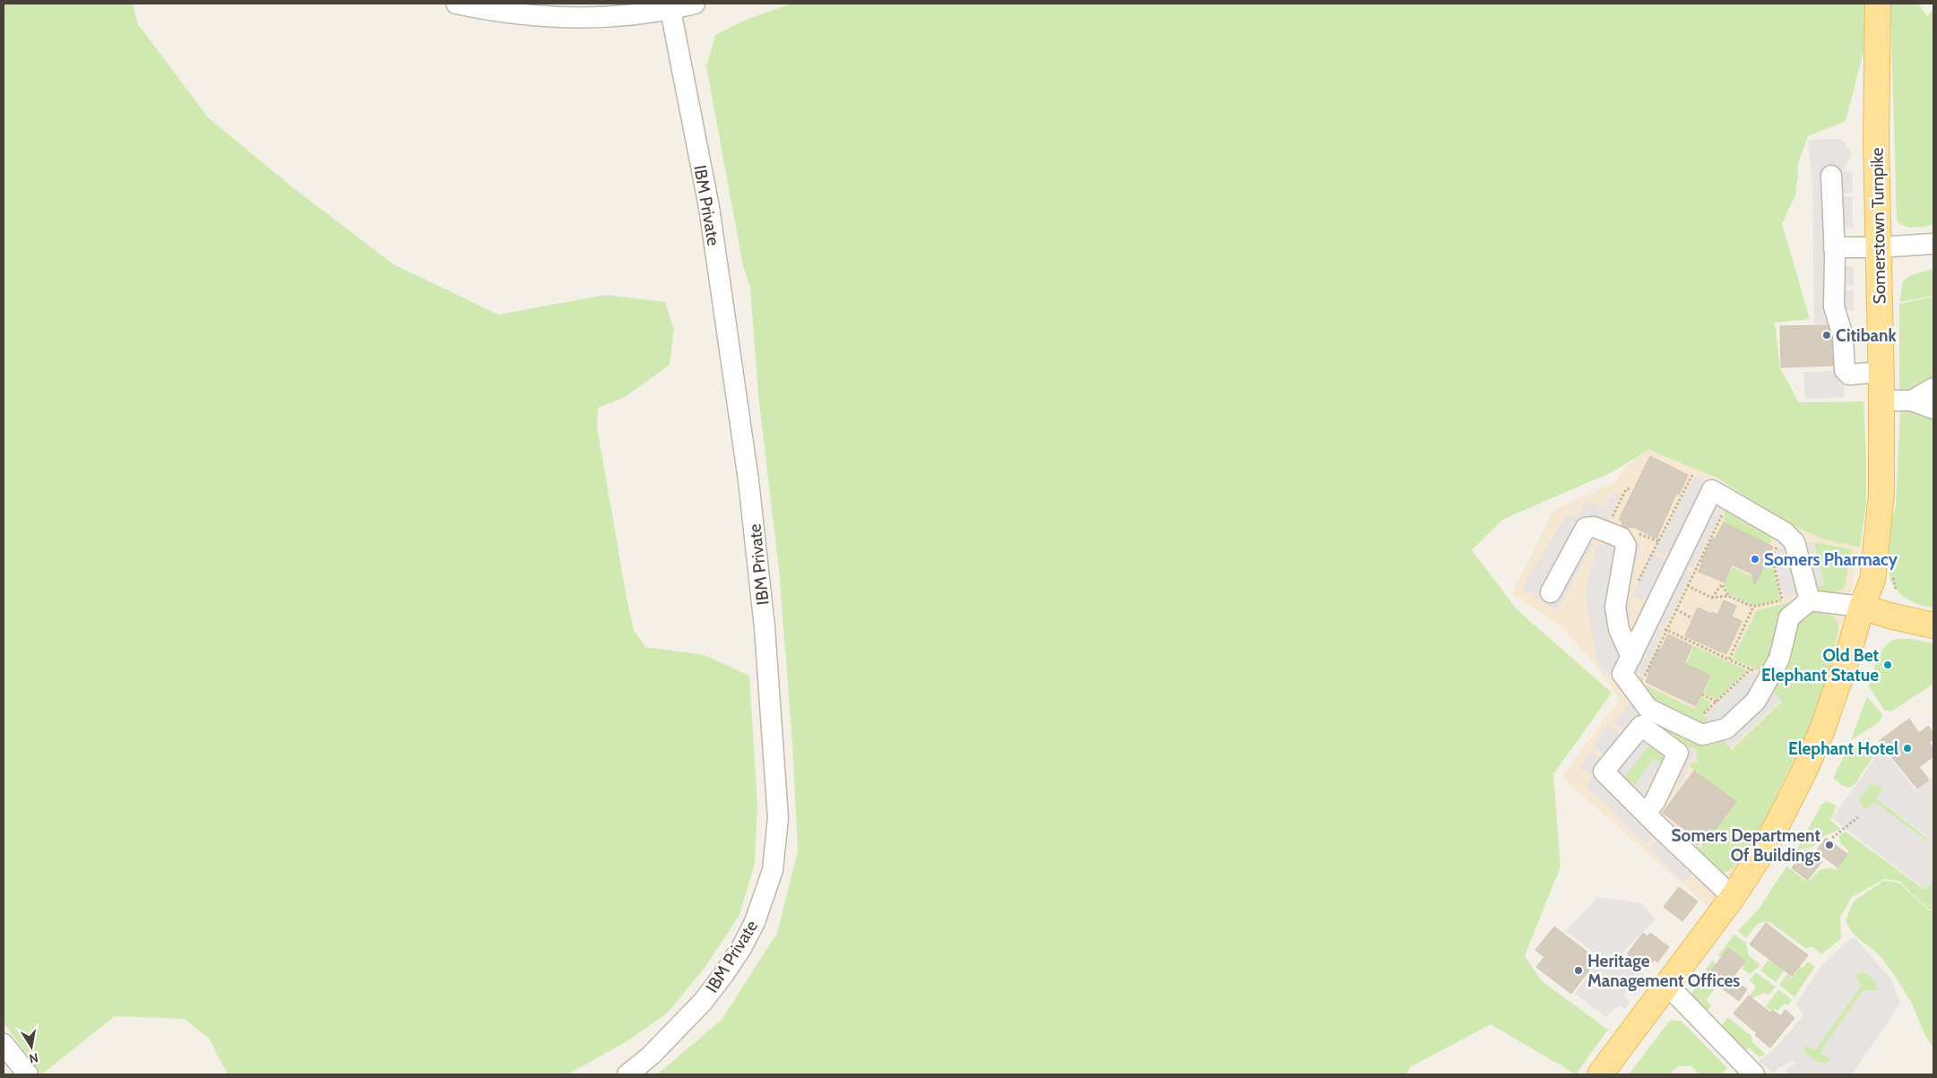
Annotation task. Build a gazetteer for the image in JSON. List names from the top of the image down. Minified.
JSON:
{"streets":{"main road":["Somerstown Turnpike"],"street":["IBM Private"]},"places":["Citibank","Somers Pharmacy","Old Bet Elephant Statue","Elephant Hotel","Somers Department Of Buildings","Heritage Management Offices"],"north":"bottom"}
